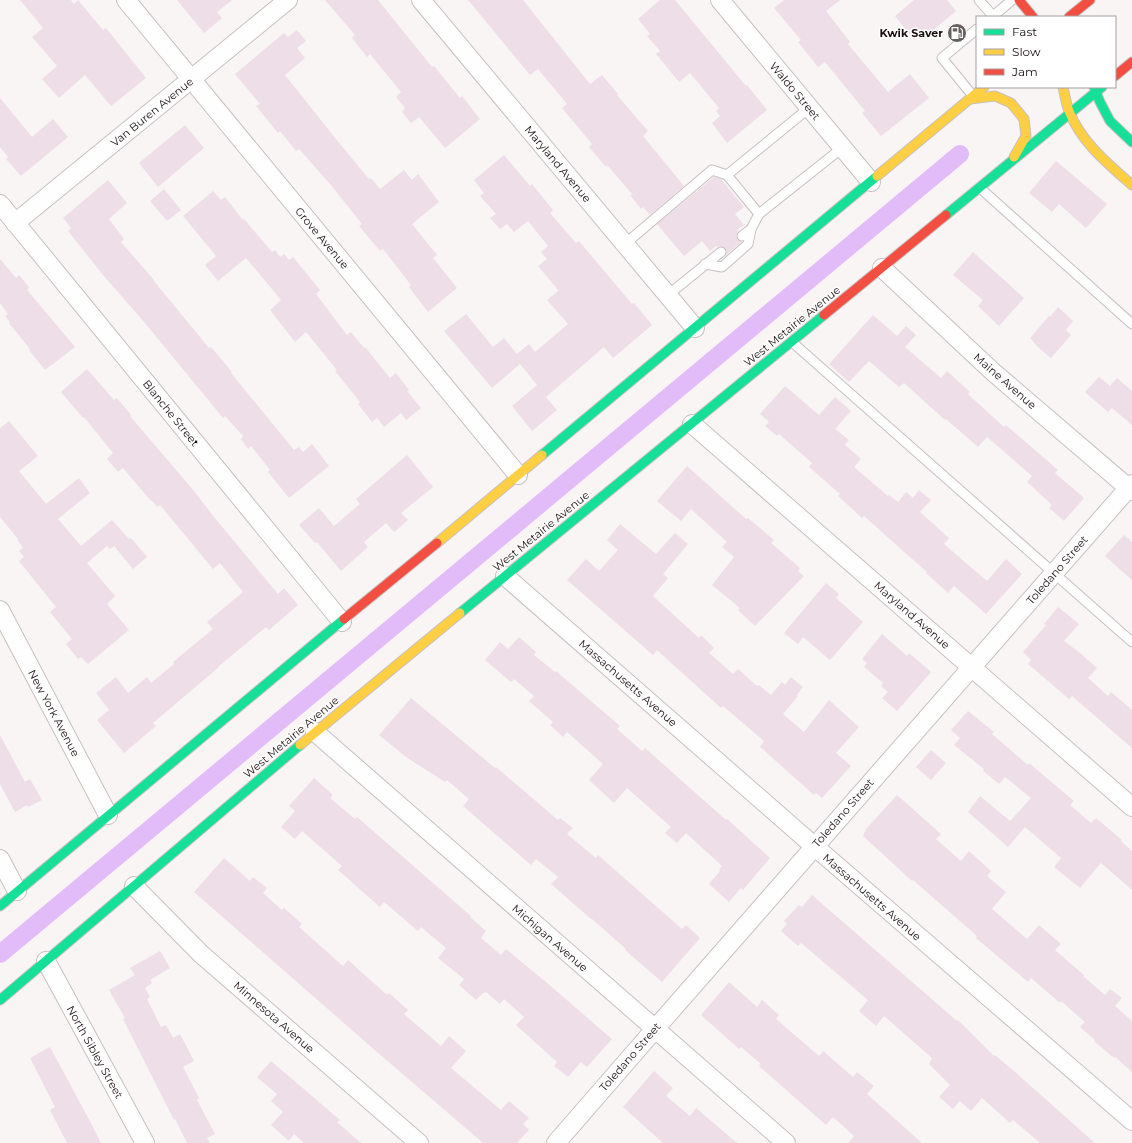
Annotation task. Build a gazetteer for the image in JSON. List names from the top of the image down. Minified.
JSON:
{"streets":{"main road":["West Metairie Avenue"],"street":["Waldo Street","Van Buren Avenue","Maryland Avenue","Grove Avenue","Maine Avenue","Blanche Street","Toledano Street","Massachusetts Avenue","New York Avenue","Michigan Avenue","Minnesota Avenue","North Sibley Street"]},"crossings":[["Van Buren Avenue","Grove Avenue"],["Van Buren Avenue","Blanche Street"],["Maryland Avenue","West Metairie Avenue"],["Maryland Avenue","Toledano Street"],["West Metairie Avenue","Maine Avenue"],["West Metairie Avenue","Massachusetts Avenue"],["West Metairie Avenue","Michigan Avenue"],["West Metairie Avenue","Minnesota Avenue"],["West Metairie Avenue","North Sibley Street"],["Maine Avenue","Toledano Street"],["Toledano Street","Massachusetts Avenue"],["Toledano Street","Michigan Avenue"]],"places":{"fuel station":["Kwik Saver"]},"legend":["Fast","Slow","Jam"]}
